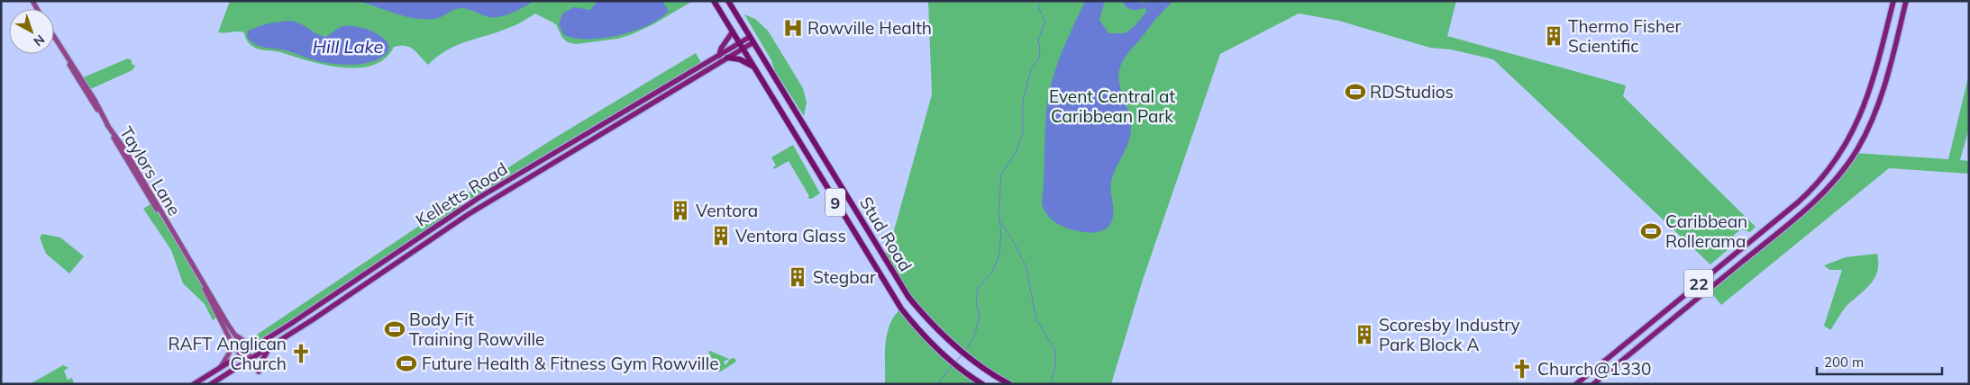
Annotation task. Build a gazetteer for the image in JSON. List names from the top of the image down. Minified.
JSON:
{"streets":{"highway":["9","Stud Road"],"main road":["Taylors Lane","Kelletts Road","22"]},"crossings":[["Taylors Lane","Kelletts Road"],["Kelletts Road","Stud Road"]],"water":["Hill Lake"],"parks":["Event Central at Caribbean Park"],"places":{"hospital":["Rowville Health"],"building":["Thermo Fisher Scientific","Ventora","Ventora Glass","Stegbar","Scoresby Industry Park Block A"],"sports":["RDStudios","Caribbean Rollerama","Body Fit Training Rowville","Future Health & Fitness Gym Rowville"],"church":["RAFT Anglican Church","Church@1330"]},"scale_bar":"200 m","north":"bottom right"}
